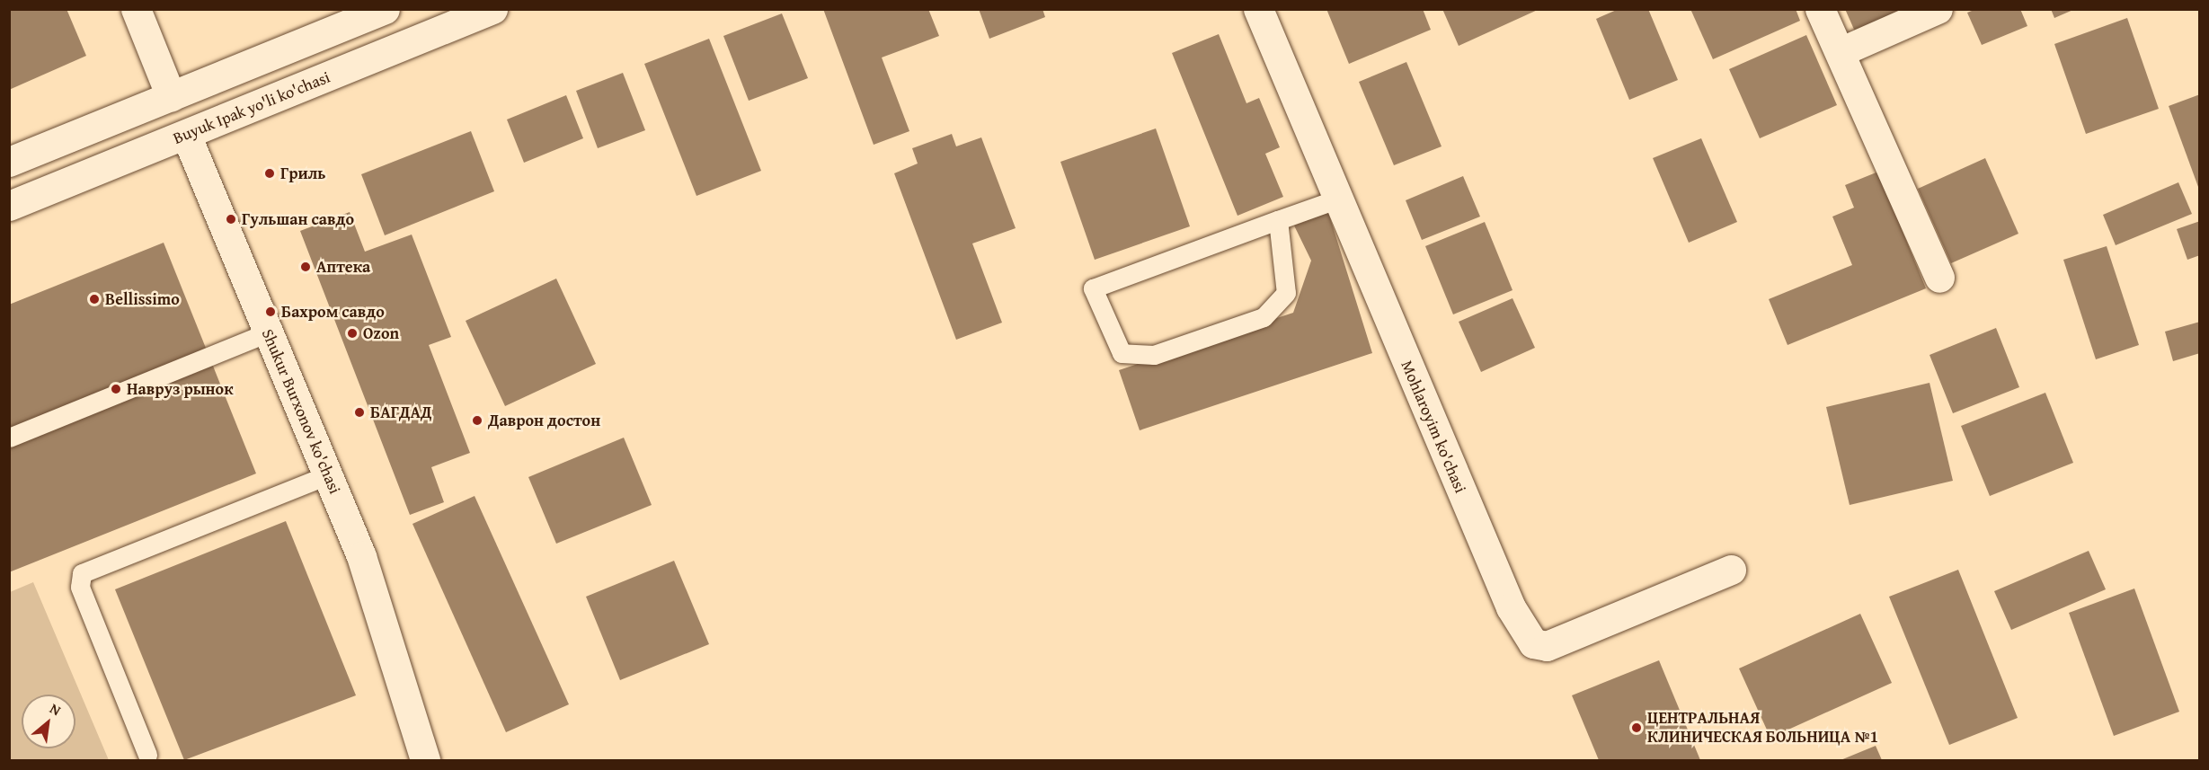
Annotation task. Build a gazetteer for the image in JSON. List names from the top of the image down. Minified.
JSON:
{"streets":{"street":["Buyuk Ipak yo'li ko'chasi","Shukur Burxonov ko'chasi","Mohlaroyim ko'chasi"]},"crossings":[["Buyuk Ipak yo'li ko'chasi","Shukur Burxonov ko'chasi"]],"places":["Гриль","Гульшан савдо","Аптека","Bellissimo","Бахром савдо","Ozon","Навруз рынок","БАГДАД","Даврон достон","ЦЕНТРАЛЬНАЯ КЛИНИЧЕСКАЯ БОЛЬНИЦА №1"],"north":"top right"}
